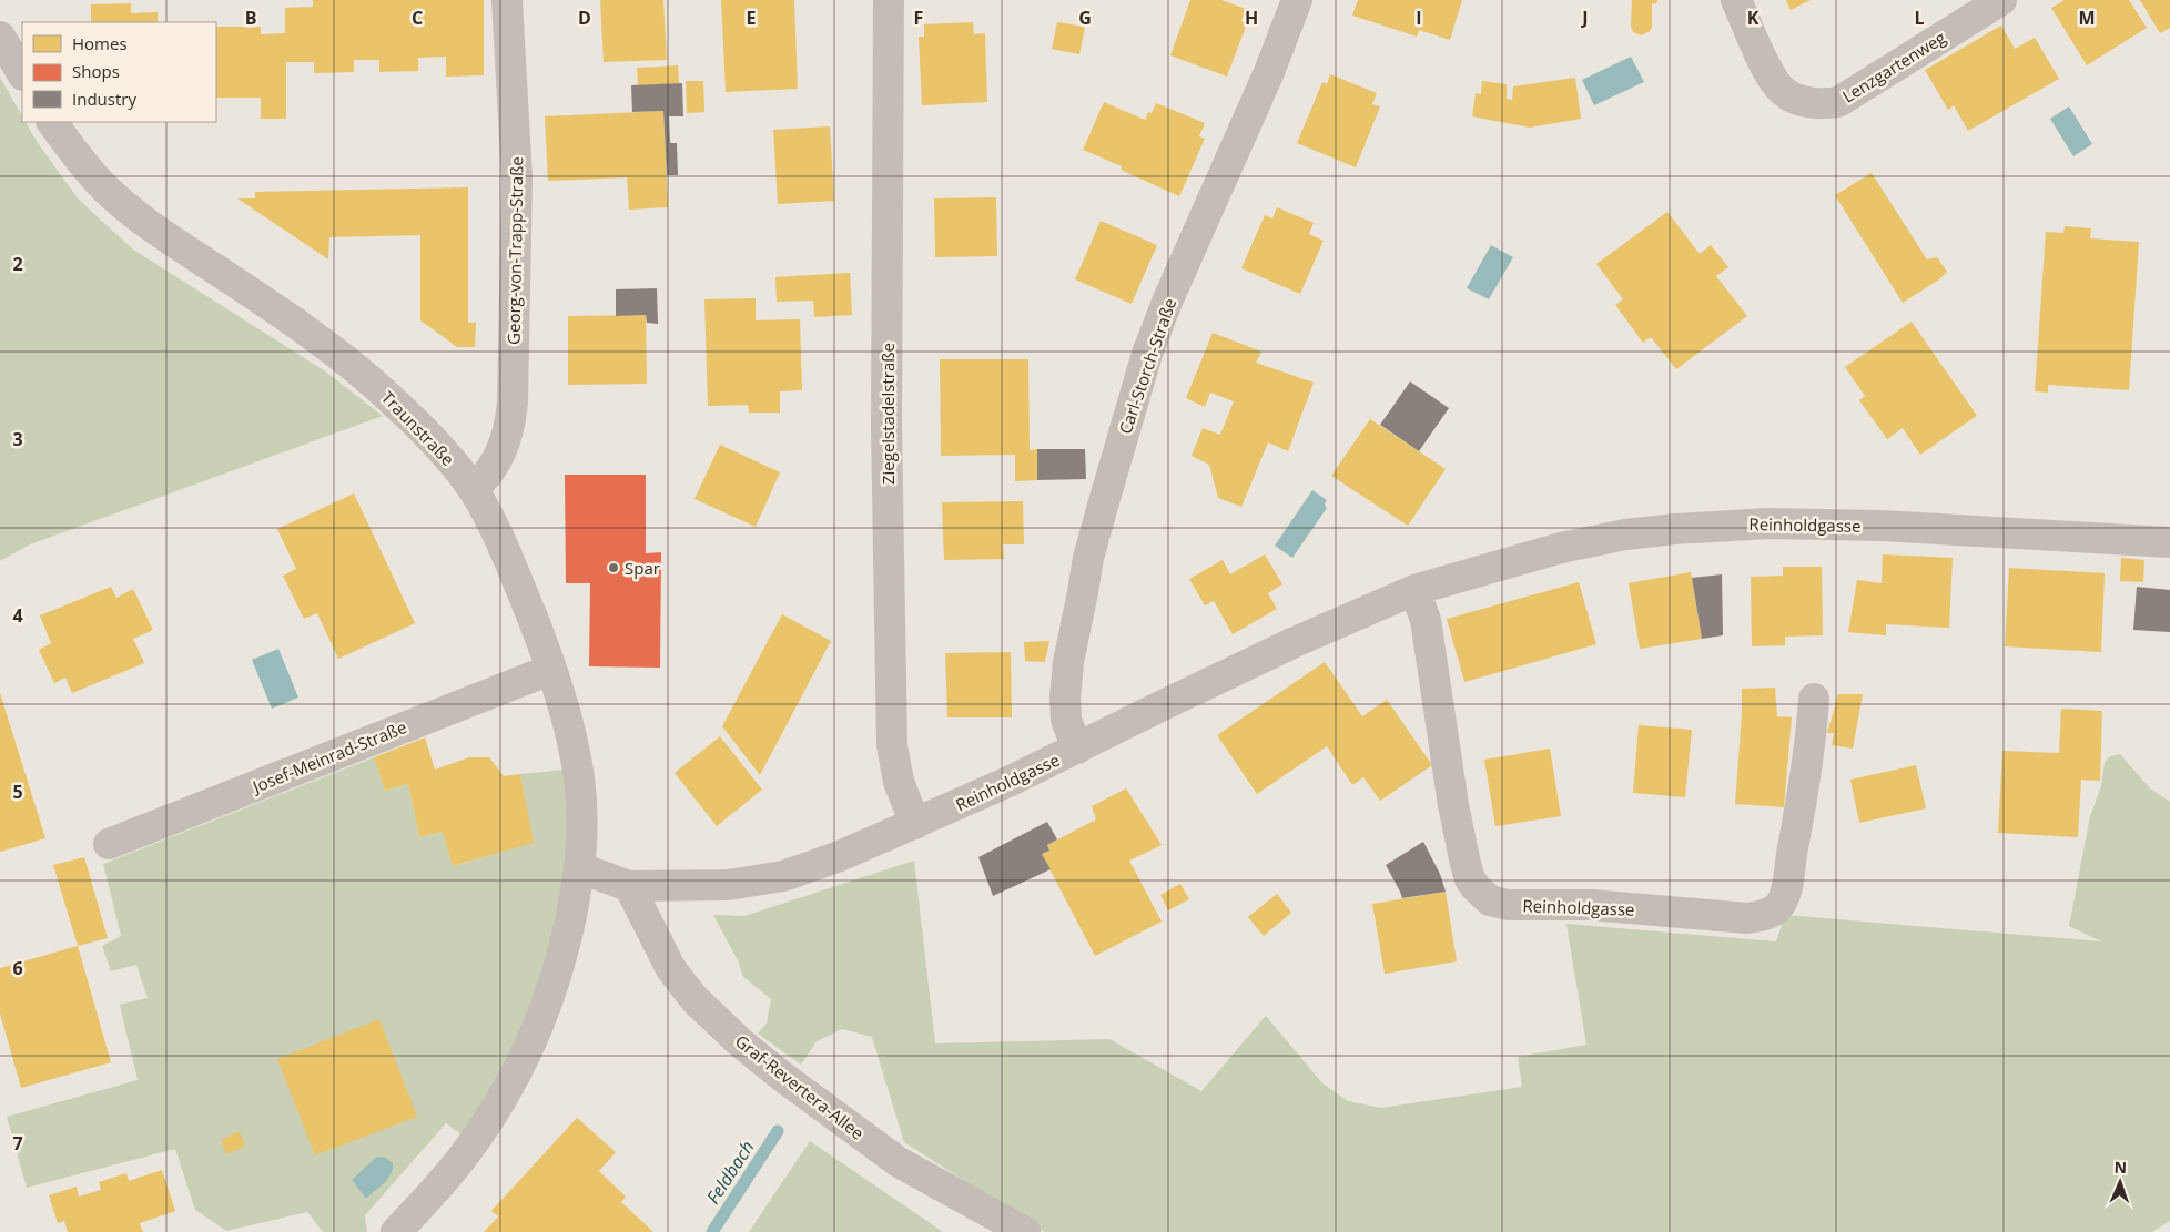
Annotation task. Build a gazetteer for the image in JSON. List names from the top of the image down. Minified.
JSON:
{"streets":{"street":["Lenzgartenweg","Georg-von-Trapp-Straße","Carl-Storch-Straße","Ziegelstadelstraße","Traunstraße","Reinholdgasse","Josef-Meinrad-Straße","Graf-Revertera-Allee"]},"crossings":[["Georg-von-Trapp-Straße","Traunstraße"],["Carl-Storch-Straße","Reinholdgasse"],["Ziegelstadelstraße","Reinholdgasse"],["Traunstraße","Reinholdgasse"],["Traunstraße","Josef-Meinrad-Straße"],["Reinholdgasse","Graf-Revertera-Allee"]],"water":["Feldbach"],"places":["Spar"],"legend":["Homes","Shops","Industry"],"north":"top","grid":{"columns":["B","C","D","E","F","G","H","I","J","K","L","M"],"rows":["2","3","4","5","6","7"]}}
